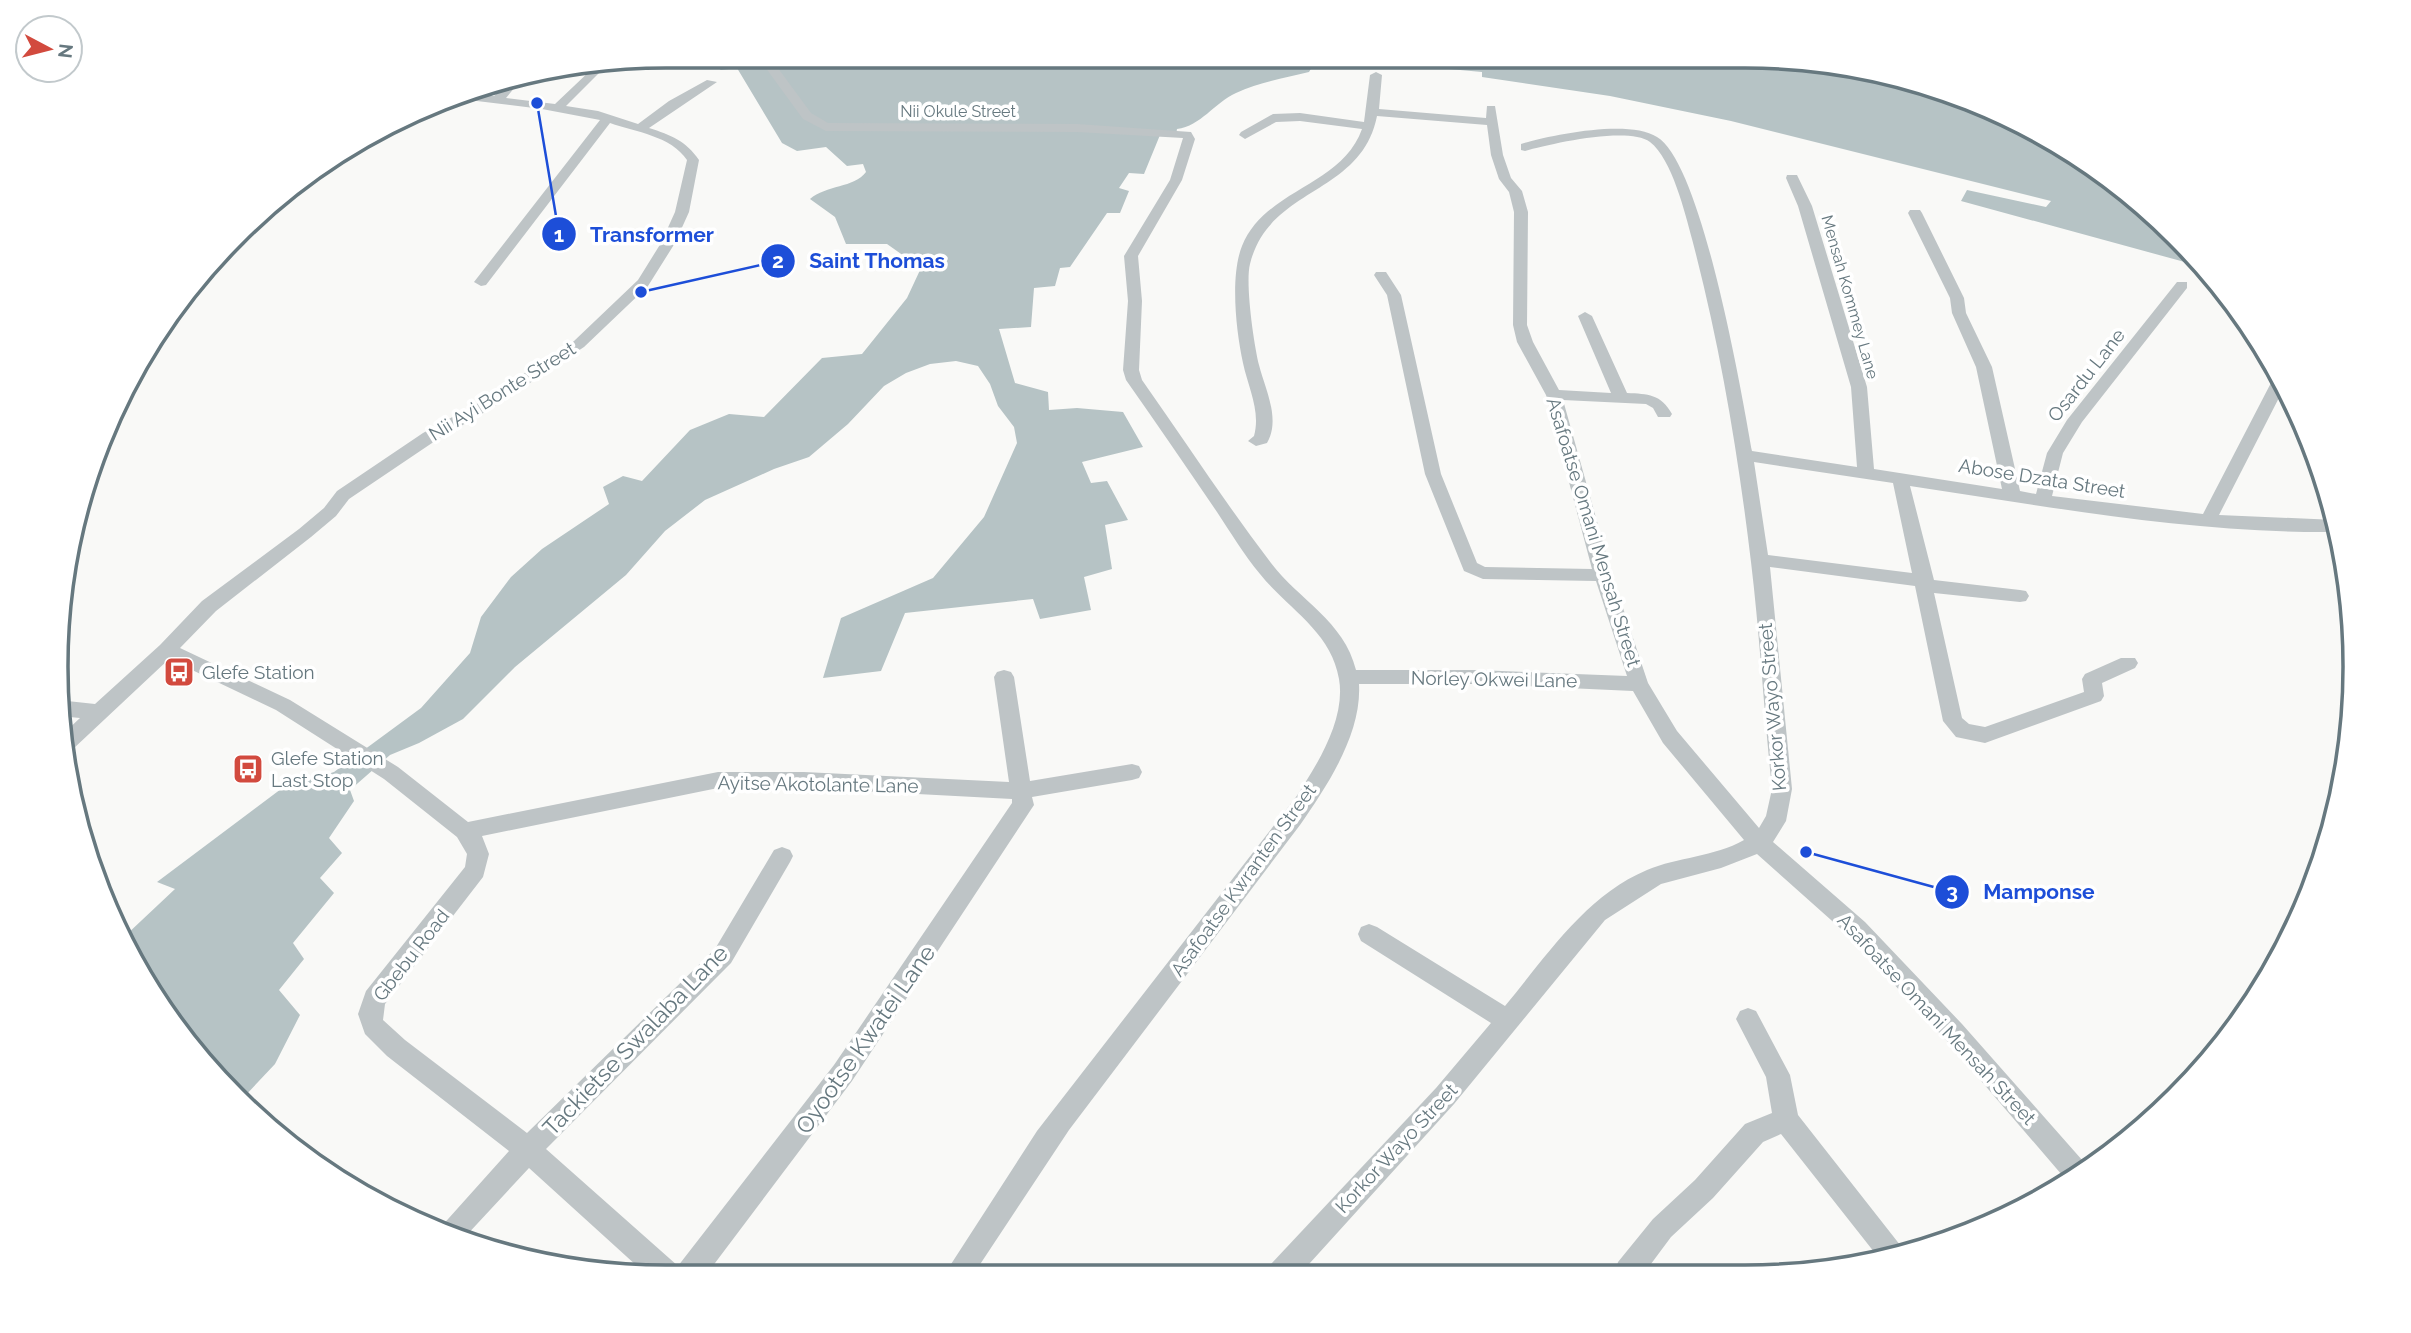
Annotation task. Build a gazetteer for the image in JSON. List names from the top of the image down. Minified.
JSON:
{"streets":{"street":["Nii Okule Street","Mensah Kommey Lane","Osardu Lane","Nii Ayi Bonte Street","Abose Dzata Street","Asafoatse Omani Mensah Street","Norley Okwei Lane","Korkor Wayo Street","Ayitse Akotolante Lane","Asafoatse Kwranten Street","Gbebu Road","Oyootse Kwatei Lane","Tackietse Swalaba Lane"]},"crossings":[["Nii Okule Street","Asafoatse Kwranten Street"],["Mensah Kommey Lane","Abose Dzata Street"],["Osardu Lane","Abose Dzata Street"],["Abose Dzata Street","Korkor Wayo Street"],["Asafoatse Omani Mensah Street","Norley Okwei Lane"],["Asafoatse Omani Mensah Street","Korkor Wayo Street"],["Norley Okwei Lane","Asafoatse Kwranten Street"],["Ayitse Akotolante Lane","Gbebu Road"],["Ayitse Akotolante Lane","Oyootse Kwatei Lane"],["Gbebu Road","Tackietse Swalaba Lane"]],"places":{"other":["Transformer","Saint Thomas","Mamponse"],"bus stop":["Glefe Station","Glefe Station Last Stop"]},"north":"right"}
